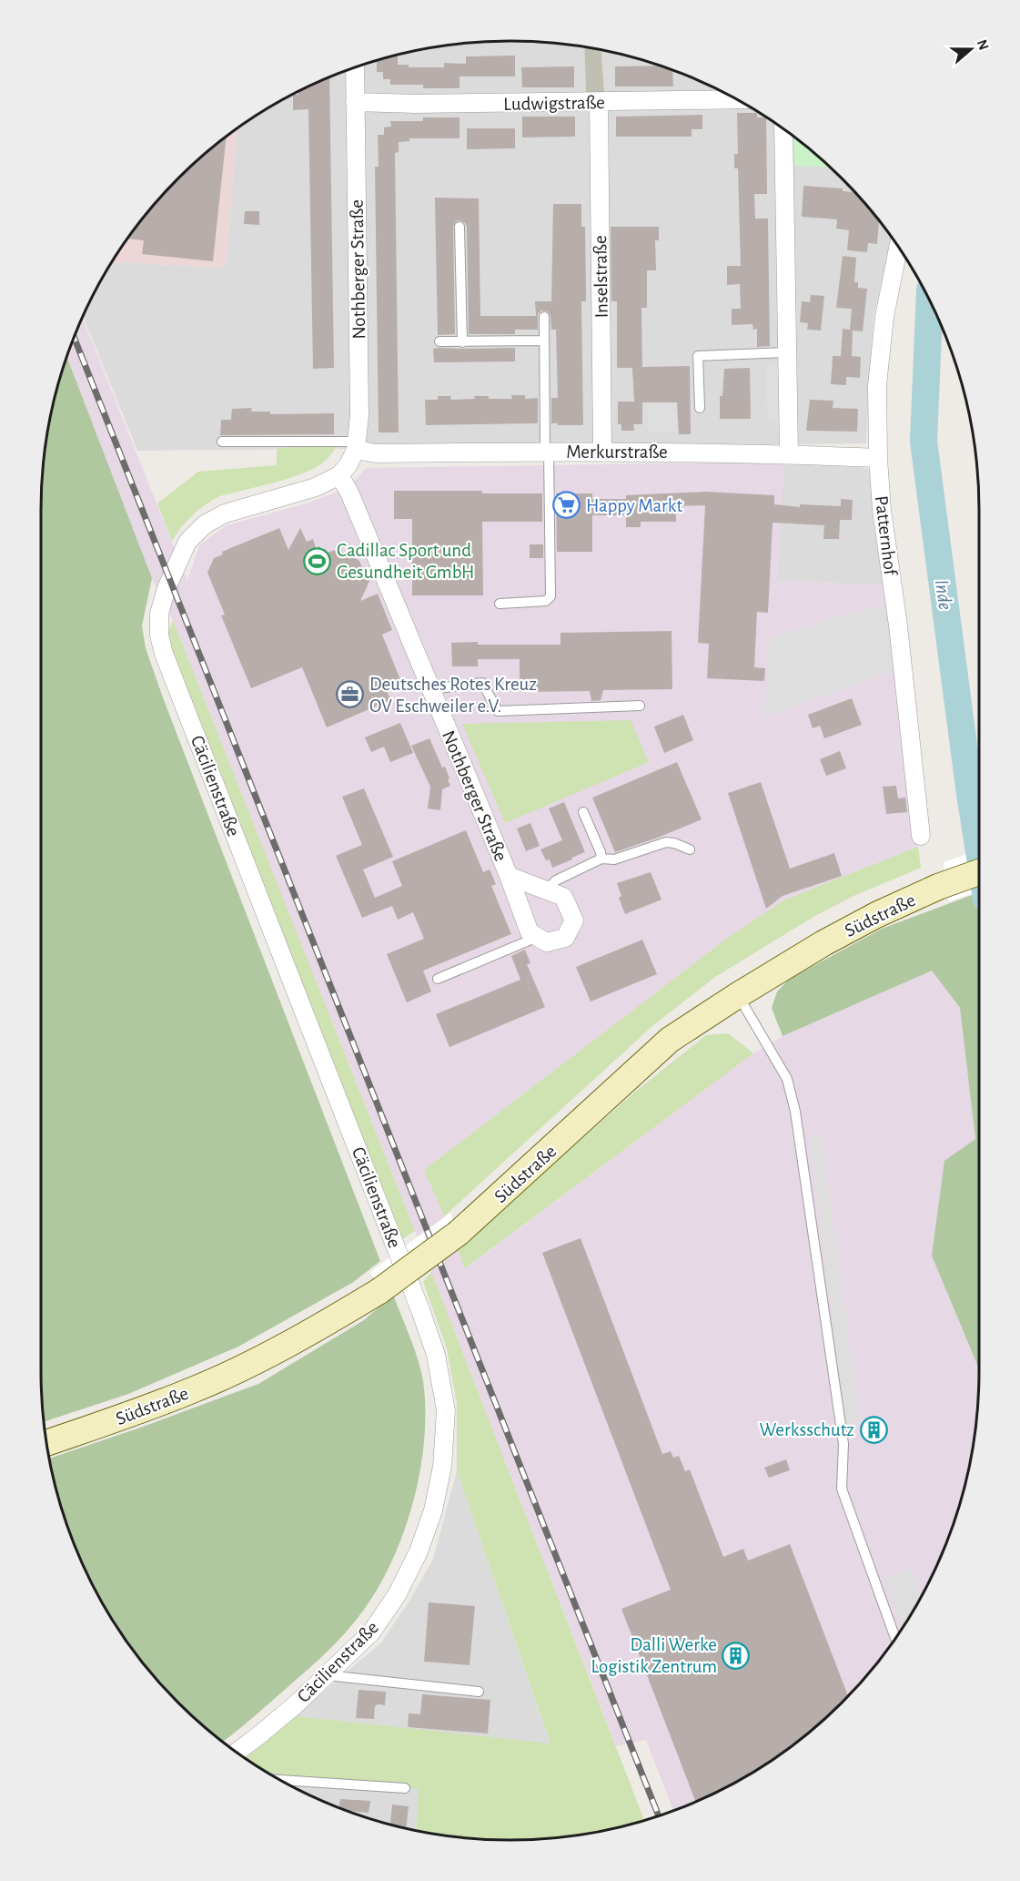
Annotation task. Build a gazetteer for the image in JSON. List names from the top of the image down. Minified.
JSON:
{"streets":{"main road":["Südstraße"],"street":["Ludwigstraße","Nothberger Straße","Inselstraße","Merkurstraße","Patternhof","Cäcilienstraße"]},"crossings":[["Ludwigstraße","Nothberger Straße"],["Ludwigstraße","Inselstraße"],["Nothberger Straße","Merkurstraße"],["Nothberger Straße","Cäcilienstraße"],["Inselstraße","Merkurstraße"],["Merkurstraße","Patternhof"]],"water":["Inde"],"places":{"supermarket":["Happy Markt"],"sports":["Cadillac Sport und Gesundheit GmbH"],"office":["Deutsches Rotes Kreuz OV Eschweiler e.V."],"building":["Werksschutz","Dalli Werke Logistik Zentrum"]},"north":"right"}
